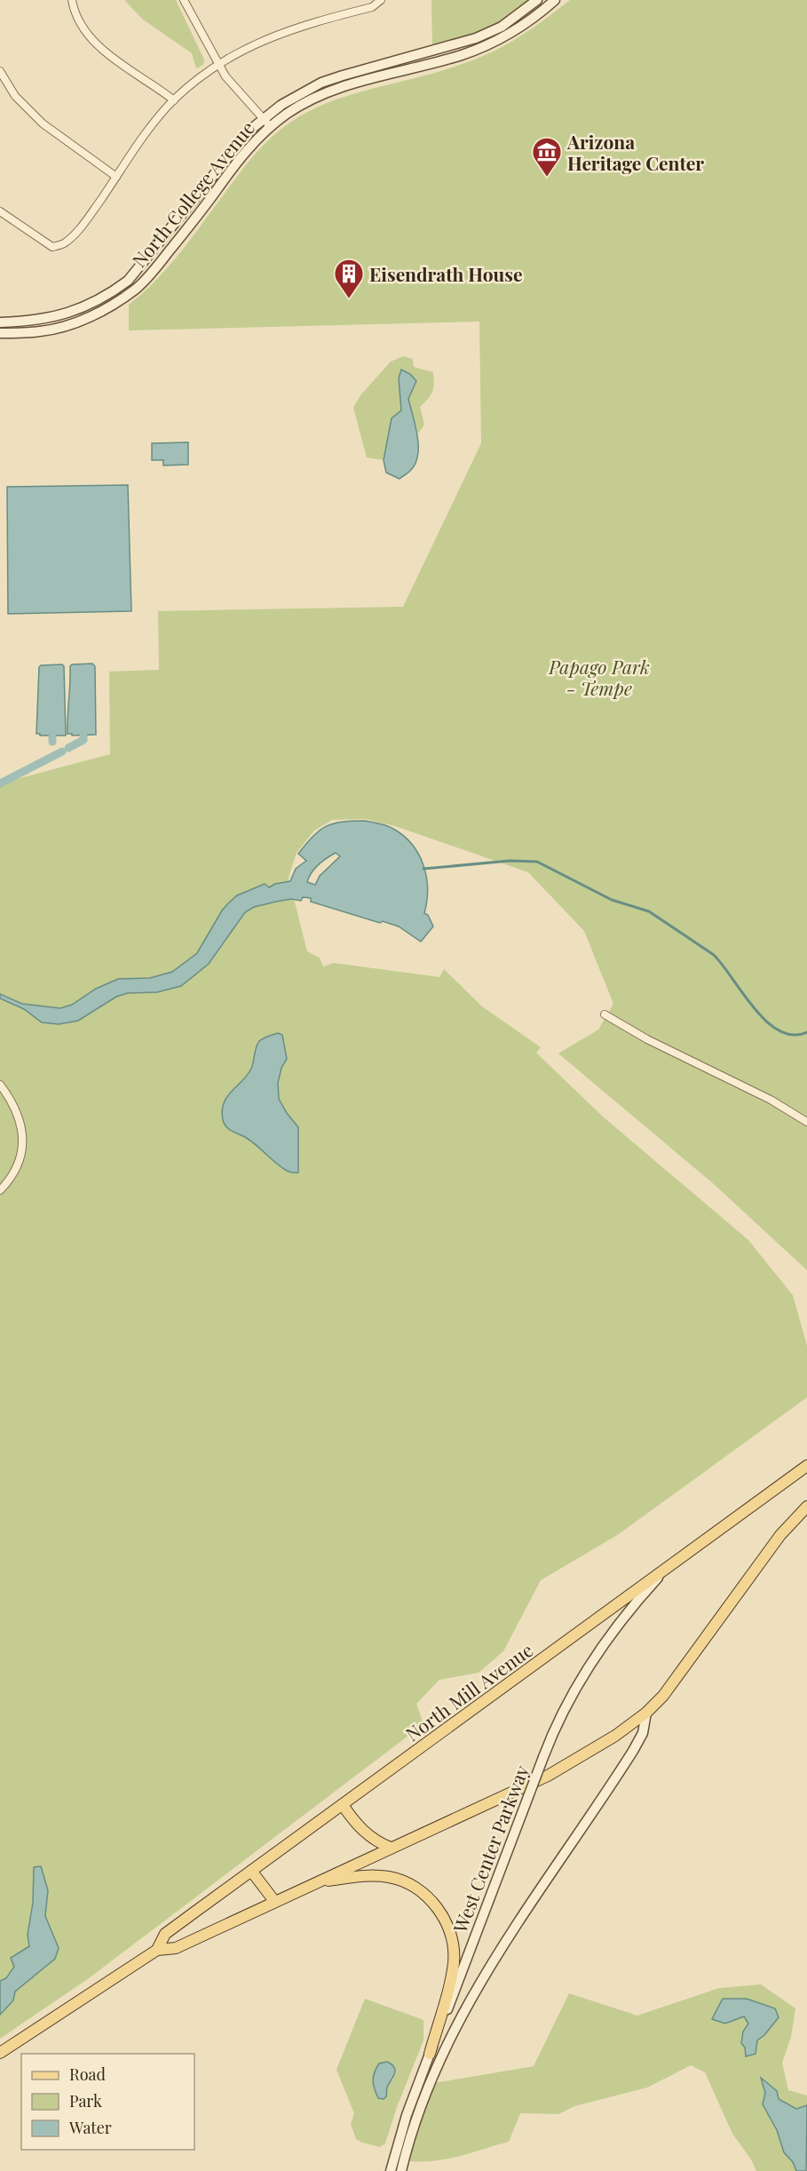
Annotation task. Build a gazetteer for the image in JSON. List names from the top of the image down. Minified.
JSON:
{"streets":{"main road":["North Mill Avenue"],"street":["North College Avenue","West Center Parkway"]},"crossings":[["North Mill Avenue","West Center Parkway"]],"parks":["Papago Park - Tempe"],"places":{"museum":["Arizona Heritage Center"],"building":["Eisendrath House"]},"legend":["Road","Park","Water"]}
